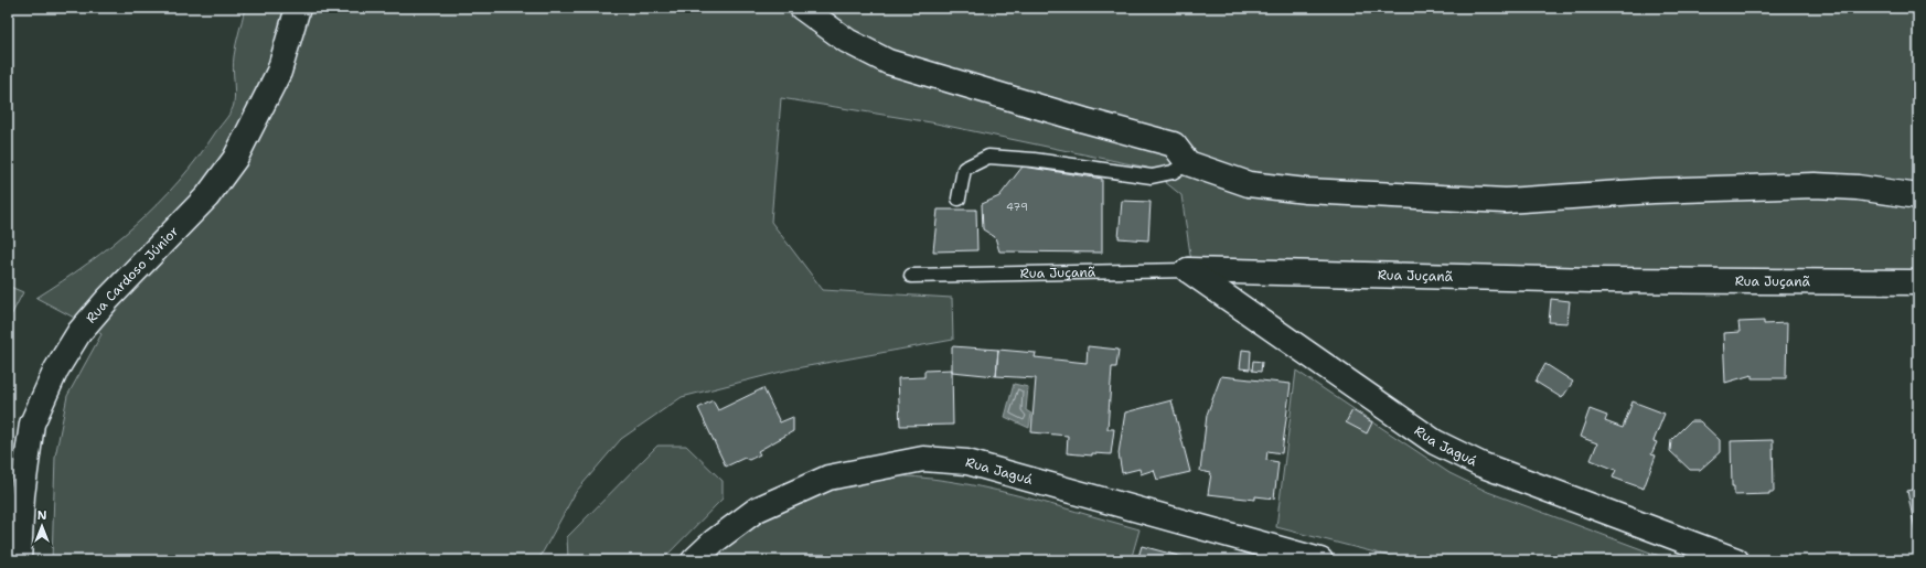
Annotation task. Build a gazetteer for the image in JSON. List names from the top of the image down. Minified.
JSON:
{"streets":{"street":["Rua Juçanã","Rua Cardoso Júnior","Rua Jaguá"]},"crossings":[["Rua Juçanã","Rua Jaguá"]],"house_numbers":["479"],"north":"top"}
